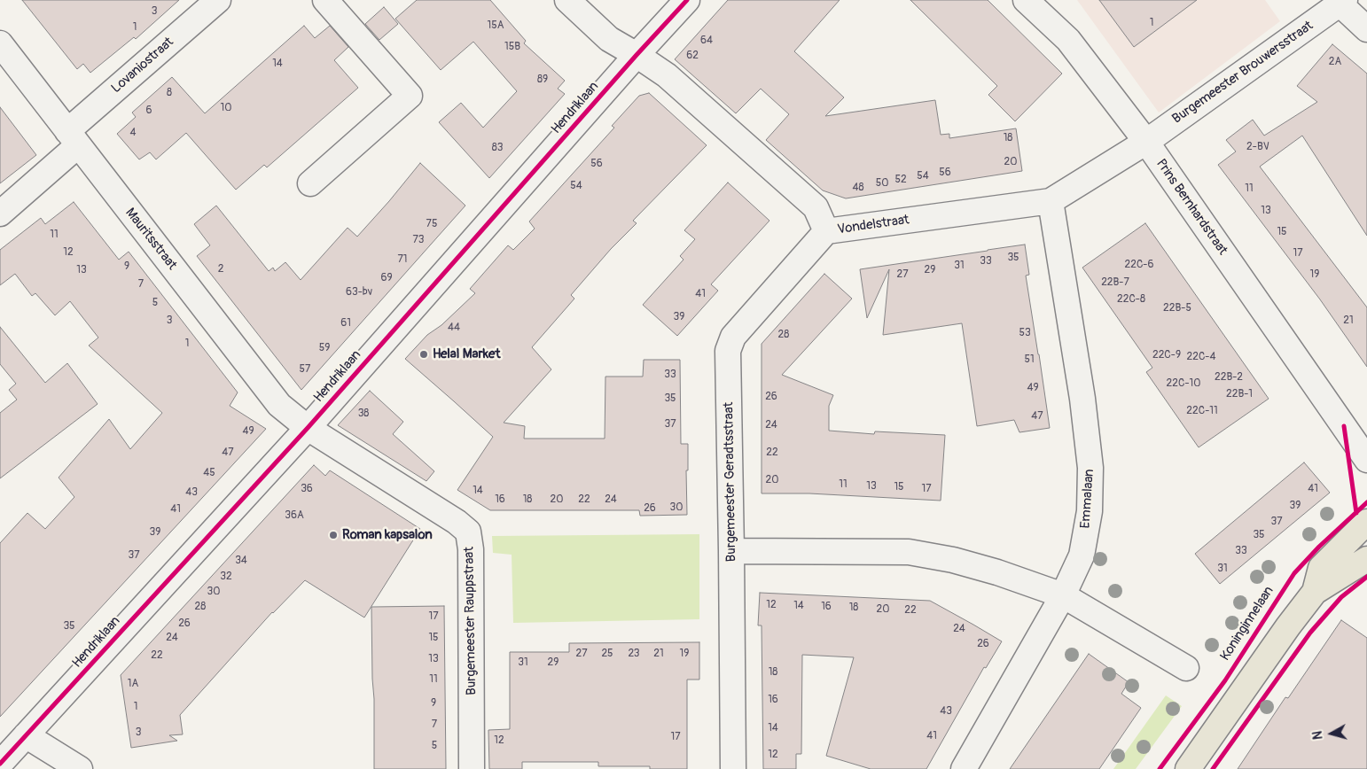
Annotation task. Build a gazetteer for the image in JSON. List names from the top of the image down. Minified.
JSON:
{"streets":{"street":["Lovaniostraat","Burgemeester Brouwersstraat","Hendriklaan","Prins Bernhardstraat","Vondelstraat","Mauritsstraat","Burgemeester Geradtsstraat","Emmalaan","Burgemeester Rauppstraat"],"cycle path":["Koninginnelaan"]},"crossings":[["Lovaniostraat","Mauritsstraat"],["Burgemeester Brouwersstraat","Prins Bernhardstraat"],["Burgemeester Brouwersstraat","Vondelstraat"],["Hendriklaan","Vondelstraat"],["Hendriklaan","Mauritsstraat"],["Hendriklaan","Burgemeester Rauppstraat"],["Prins Bernhardstraat","Vondelstraat"],["Vondelstraat","Burgemeester Geradtsstraat"],["Vondelstraat","Emmalaan"],["Mauritsstraat","Burgemeester Rauppstraat"]],"places":["Helal Market","Roman kapsalon"],"house_numbers":["3","1","15A","1","64","15B","62","2A","14","89","8","10","6","4","18","2-BV","83","20","56","56","54","52","50","54","48","11","13","75","15","11","73","12","17","35","71","33","22C-6","31","9","2","13","29","27","19","69","22B-7","7","63-bv","41","22C-8","5","22B-5","39","3","21","61","44","53","28","1","59","22C-9","22C-4","51","57","33","22B-2","22C-10","49","22B-1","26","35","22C-11","38","47","37","24","49","47","22","45","20","11","13","15","36","17","41","14","43","16","18","20","22","24","39","30","26","41","36A","37","39","35","33","37","34","31","32","30","12","14","28","16","18","20","22","17","26","35","24","24","15","26","27","25","23","21","19","22","13","31","29","18","11","1A","16","9","1","43","7","14","3","41","17","12","5","12"],"north":"left"}
